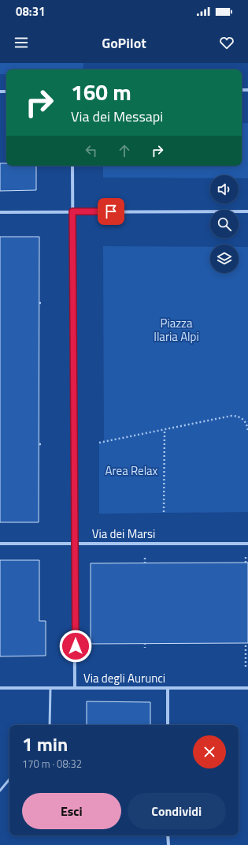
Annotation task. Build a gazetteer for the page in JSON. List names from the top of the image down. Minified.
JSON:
{"streets":{"street":["Via dei Marsi","Via degli Aurunci"]},"parks":["Piazza Ilaria Alpi","Area Relax"],"page":{"status":"08:31","header":"GoPilot","turn":["160 m","Via dei Messapi"],"heading":["1 min","170 m · 08:32"],"buttons":["Esci","Condividi"]}}
